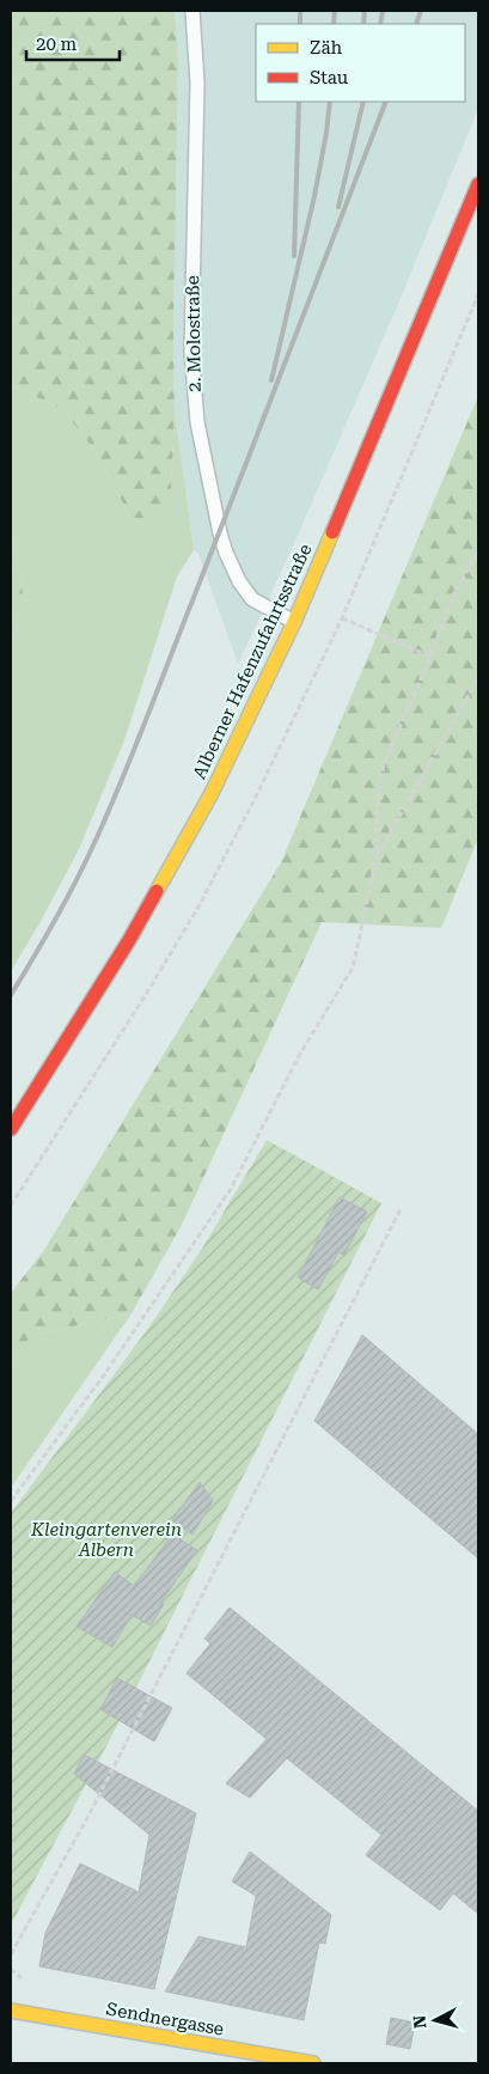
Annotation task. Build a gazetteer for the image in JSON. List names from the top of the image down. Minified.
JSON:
{"streets":{"main road":["Alberner Hafenzufahrtsstraße","Sendnergasse"],"lane":["2. Molostraße"]},"crossings":[["2. Molostraße","Alberner Hafenzufahrtsstraße"]],"parks":["Kleingartenverein Albern"],"legend":["Zäh","Stau"],"scale_bar":"20 m","north":"left"}
